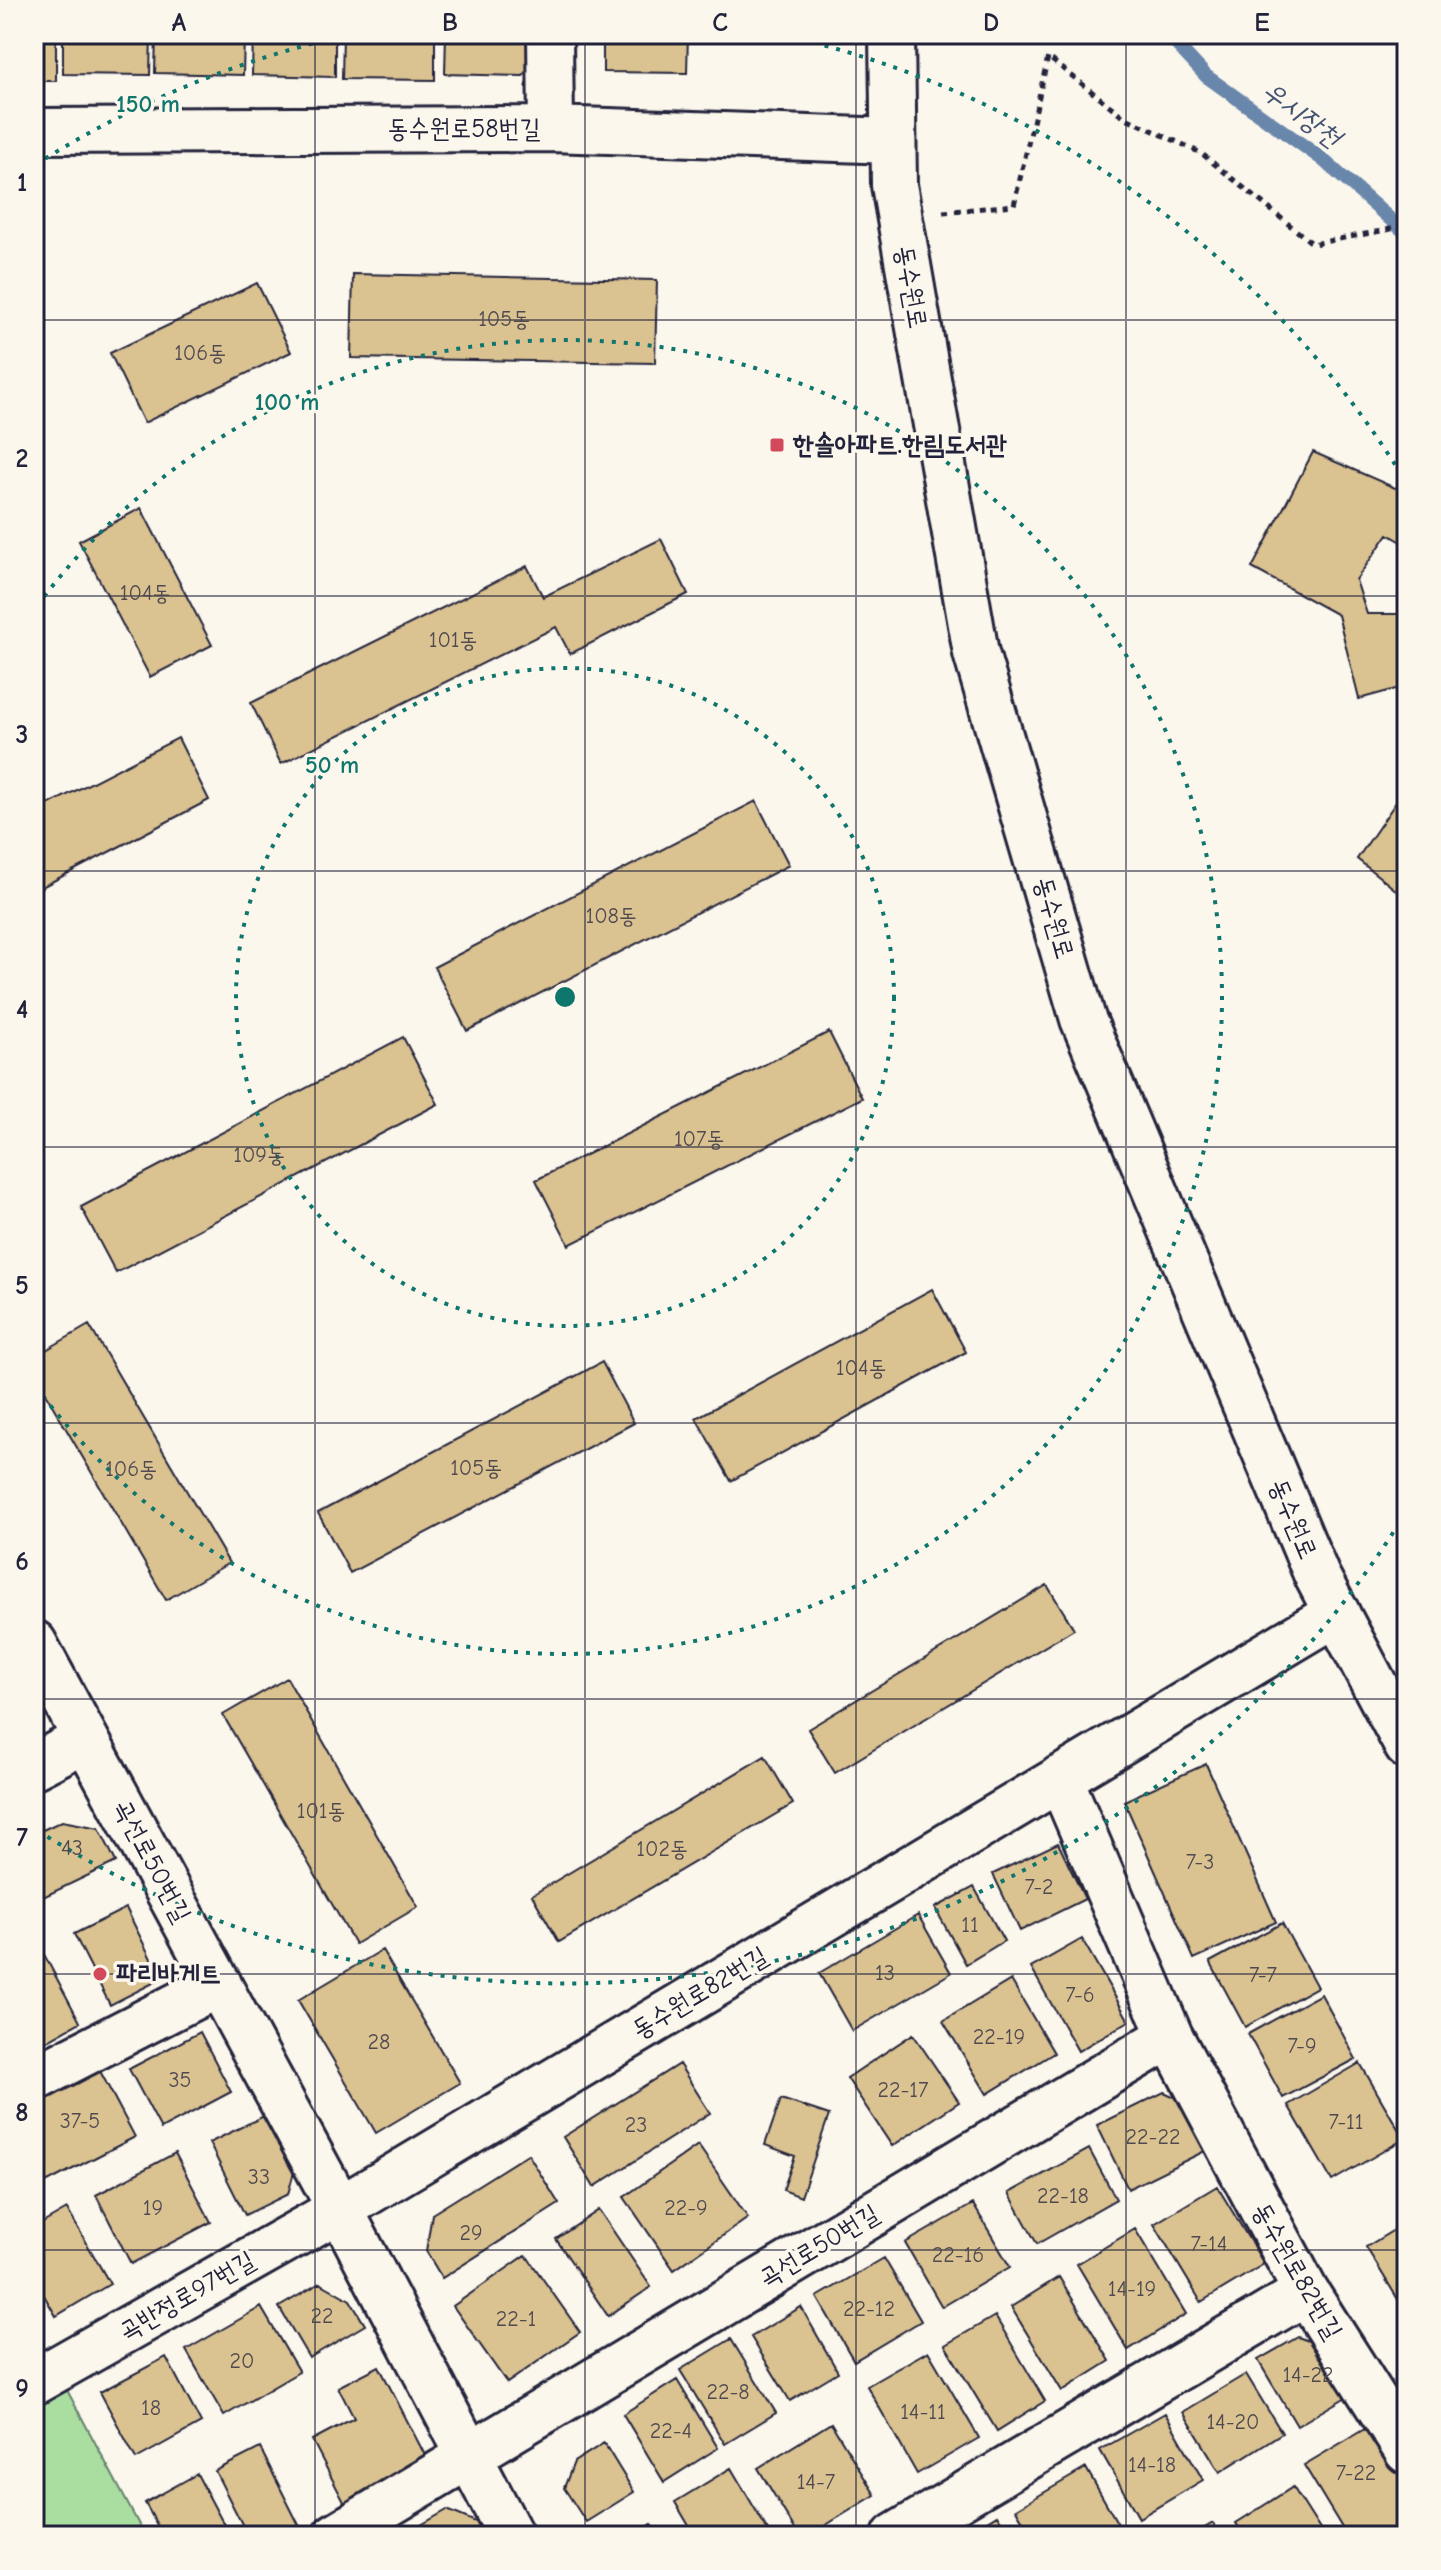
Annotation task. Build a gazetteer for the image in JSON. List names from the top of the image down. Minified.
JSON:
{"streets":{"street":["동수원로58번길","동수원로","곡선로50번길","동수원로82번길","곡반정로97번길"]},"crossings":[["동수원로58번길","동수원로"],["동수원로","동수원로82번길"],["곡선로50번길","동수원로82번길"],["곡선로50번길","곡반정로97번길"],["동수원로82번길","곡반정로97번길"]],"water":["우시장천"],"places":{"transit":["한솔아파트.한림도서관"],"other":["파리바게트"]},"house_numbers":["105동","106동","104동","101동","108동","107동","109동","104동","105동","106동","101동","43","102동","7-3","7-2","11","13","7-7","7-6","22-19","28","7-9","35","22-17","37-5","7-11","23","22-22","33","22-18","19","22-9","29","7-14","22-16","14-19","22-12","22","22-1","20","14-22","22-8","18","14-11","14-20","22-4","14-18","7-22","14-7"],"grid":{"columns":["A","B","C","D","E"],"rows":["1","2","3","4","5","6","7","8","9"]},"rings":["150 m","100 m","50 m"]}
